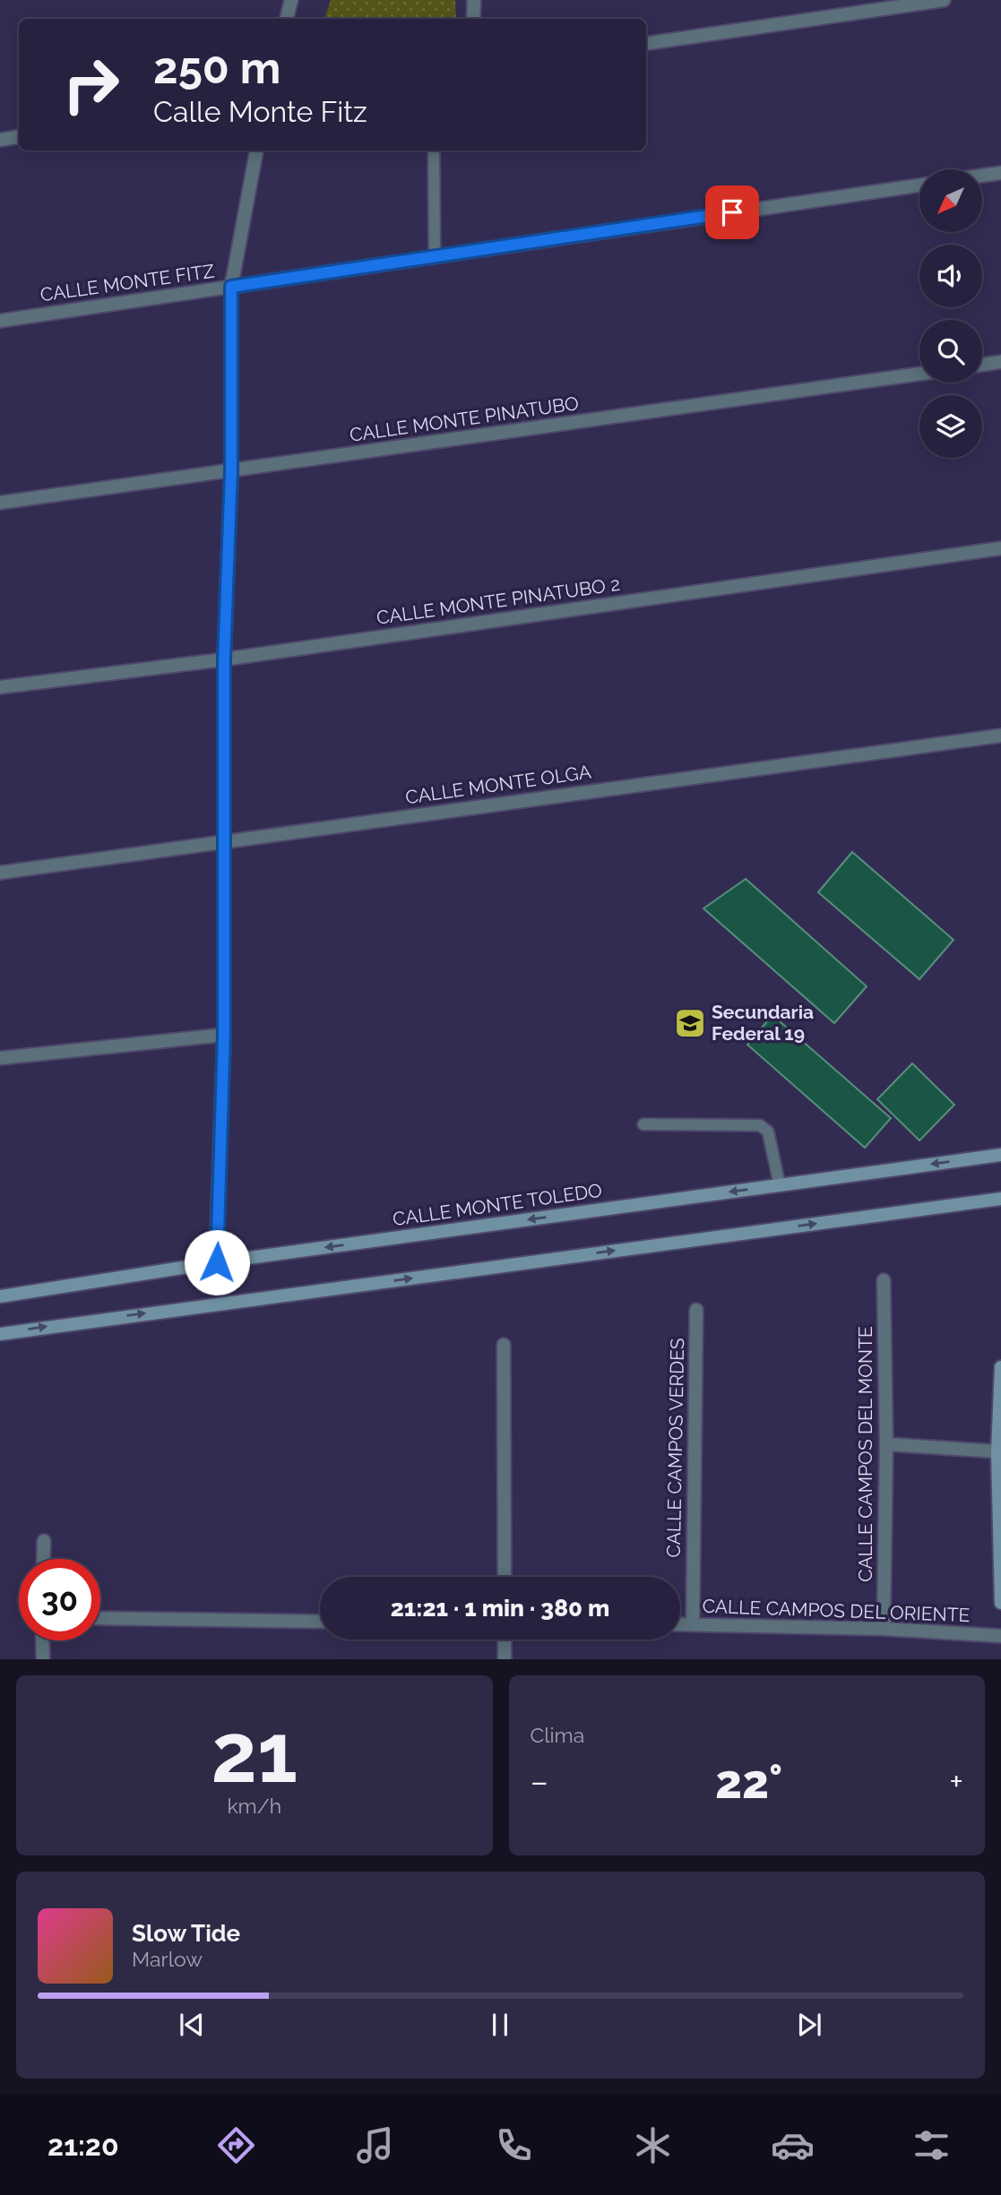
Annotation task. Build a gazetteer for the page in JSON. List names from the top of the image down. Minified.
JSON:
{"streets":{"street":["CALLE MONTE FITZ","CALLE MONTE PINATUBO","CALLE MONTE PINATUBO 2","CALLE MONTE OLGA","CALLE MONTE TOLEDO","CALLE CAMPOS VERDES","CALLE CAMPOS DEL MONTE","CALLE CAMPOS DEL ORIENTE"]},"crossings":[["CALLE CAMPOS VERDES","CALLE CAMPOS DEL ORIENTE"],["CALLE CAMPOS DEL MONTE","CALLE CAMPOS DEL ORIENTE"]],"places":{"school or university":["Secundaria Federal 19"]},"north":"bottom left","page":{"turn":["250 m","Calle Monte Fitz"],"limit":"30","trip":"21:21 · 1 min · 380 m","tile":[["21","km/h"],"Clima"],"heat":["−","22°","+"],"song":["Slow Tide","Marlow"],"tabs":"21:20"}}
